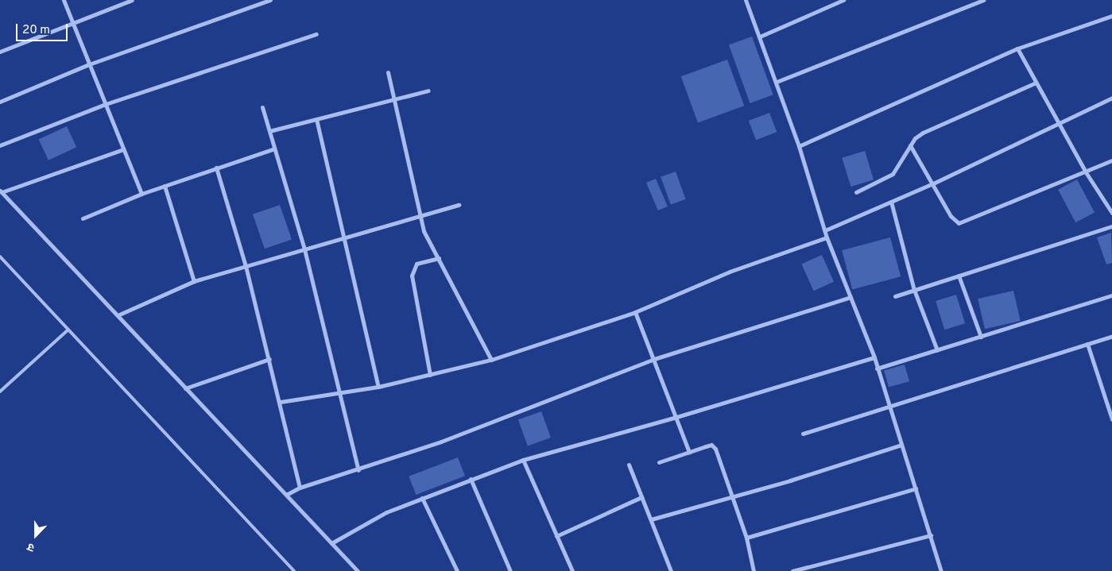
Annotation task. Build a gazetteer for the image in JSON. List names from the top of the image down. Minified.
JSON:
{"scale_bar":"20 m","north":"bottom"}
